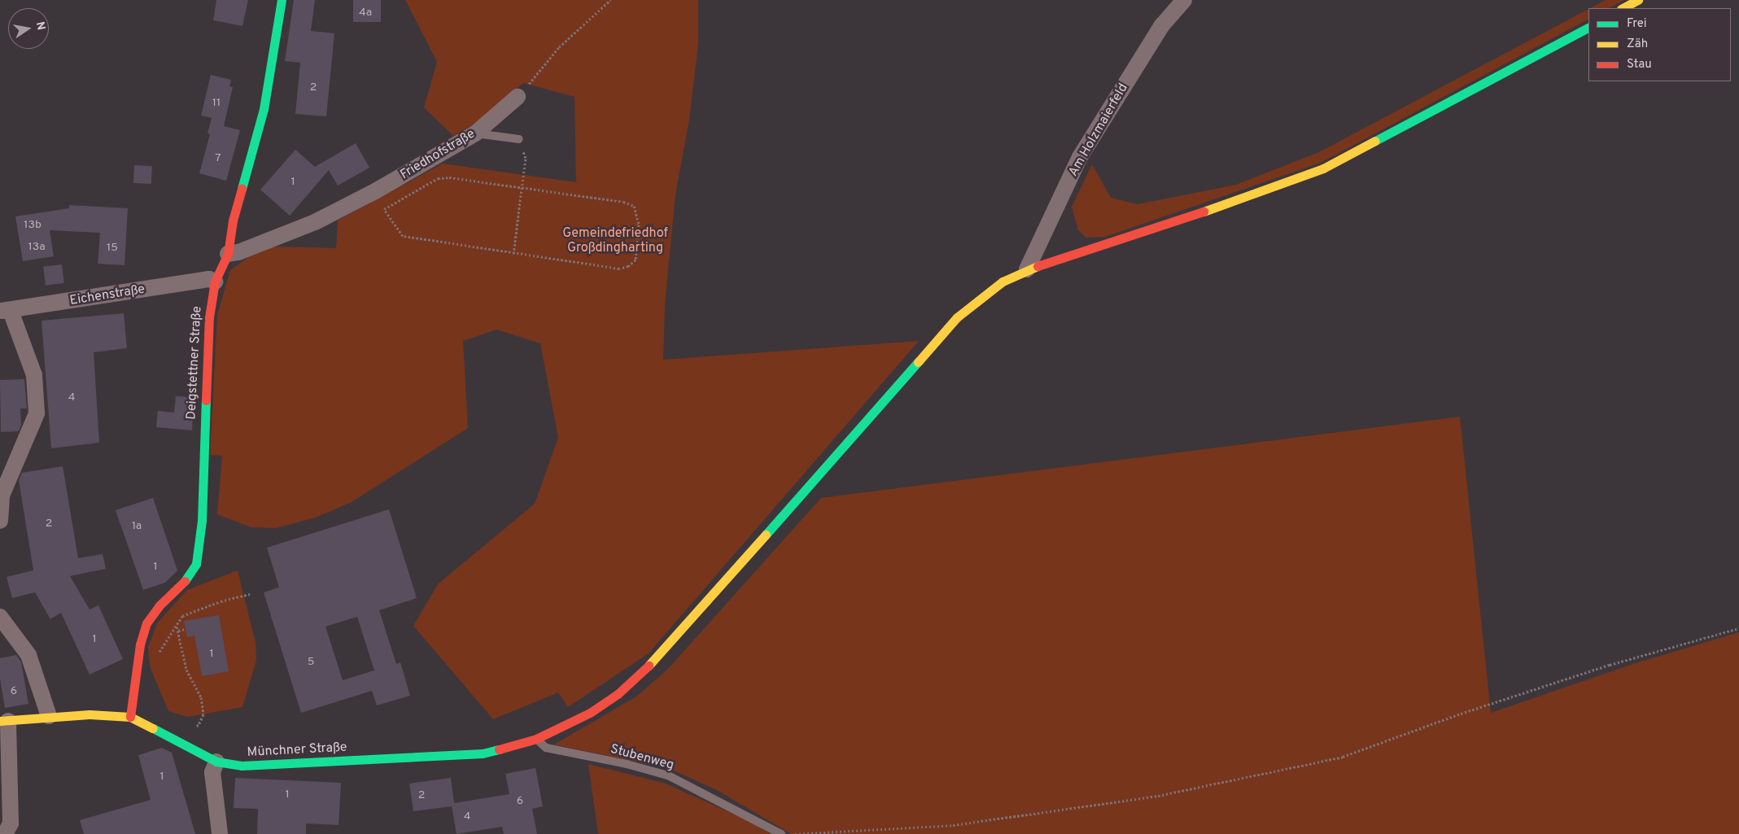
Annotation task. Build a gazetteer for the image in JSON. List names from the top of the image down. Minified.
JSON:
{"streets":{"street":["Am Holzmaierfeld","Friedhofstraße","Eichenstraße","Deigstettner Straße","Münchner Straße"],"lane":["Stubenweg"]},"crossings":[["Am Holzmaierfeld","Münchner Straße"],["Friedhofstraße","Deigstettner Straße"],["Eichenstraße","Deigstettner Straße"],["Deigstettner Straße","Münchner Straße"],["Münchner Straße","Stubenweg"]],"parks":["Gemeindefriedhof Großdingharting"],"house_numbers":["4a","2","11","7","1","13b","13a","15","4","2","1a","1","1","1","5","6","1","1","2","6","4"],"legend":["Frei","Zäh","Stau"],"north":"right"}
